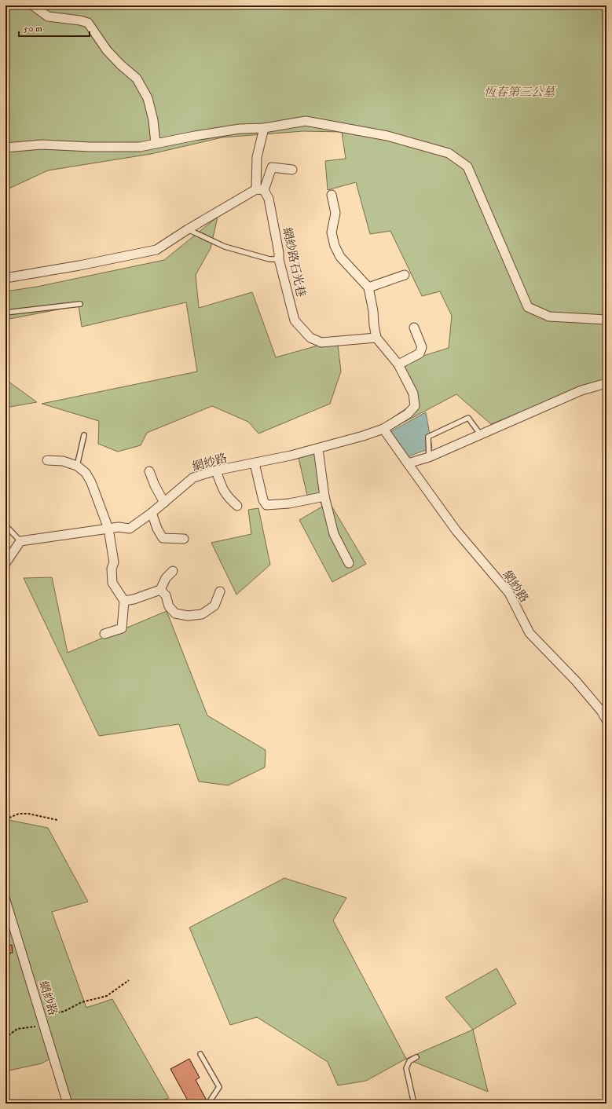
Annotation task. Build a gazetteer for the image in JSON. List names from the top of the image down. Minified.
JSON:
{"streets":{"street":["網紗路石光巷","網紗路"]},"parks":["恆春第三公墓"],"scale_bar":"50 m"}
